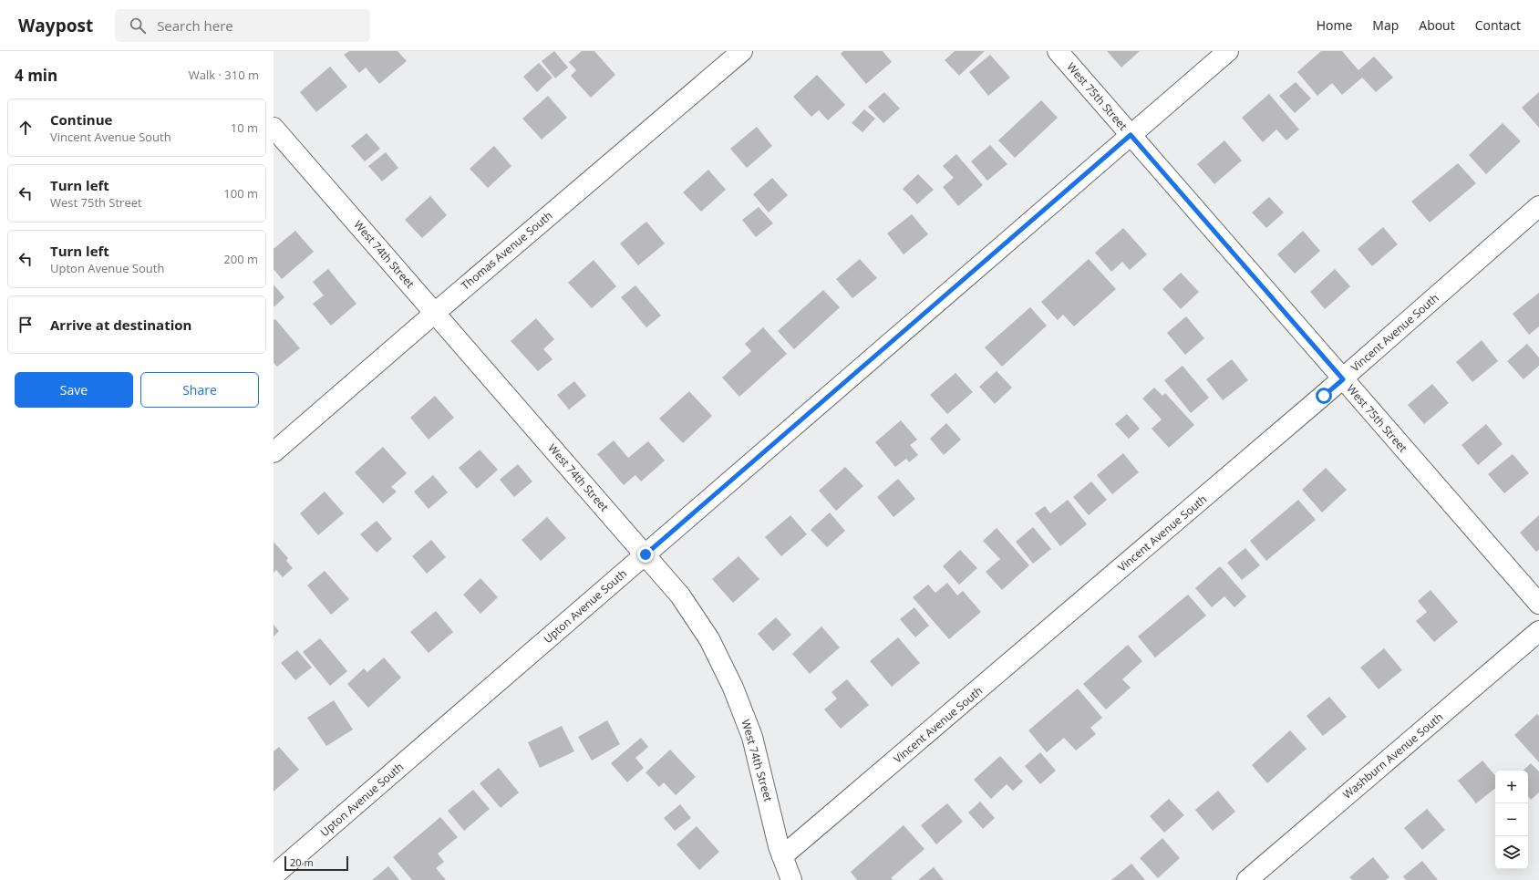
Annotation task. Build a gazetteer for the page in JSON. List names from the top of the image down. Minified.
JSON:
{"streets":{"street":["West 75th Street","Thomas Avenue South","West 74th Street","Vincent Avenue South","Upton Avenue South","Washburn Avenue South"]},"crossings":[["West 75th Street","Vincent Avenue South"],["West 75th Street","Upton Avenue South"],["Thomas Avenue South","West 74th Street"],["West 74th Street","Vincent Avenue South"],["West 74th Street","Upton Avenue South"]],"scale_bar":"20 m","page":{"header":"Waypost","search":"Search here","nav":["Home","Map","About","Contact"],"heading":["4 min","Walk · 310 m"],"list":[["Continue","Vincent Avenue South","10 m"],["Turn left","West 75th Street","100 m"],["Turn left","Upton Avenue South","200 m"],"Arrive at destination"],"buttons":["Save","Share"],"map_buttons":["+","−"],"scale":"20 m"}}
